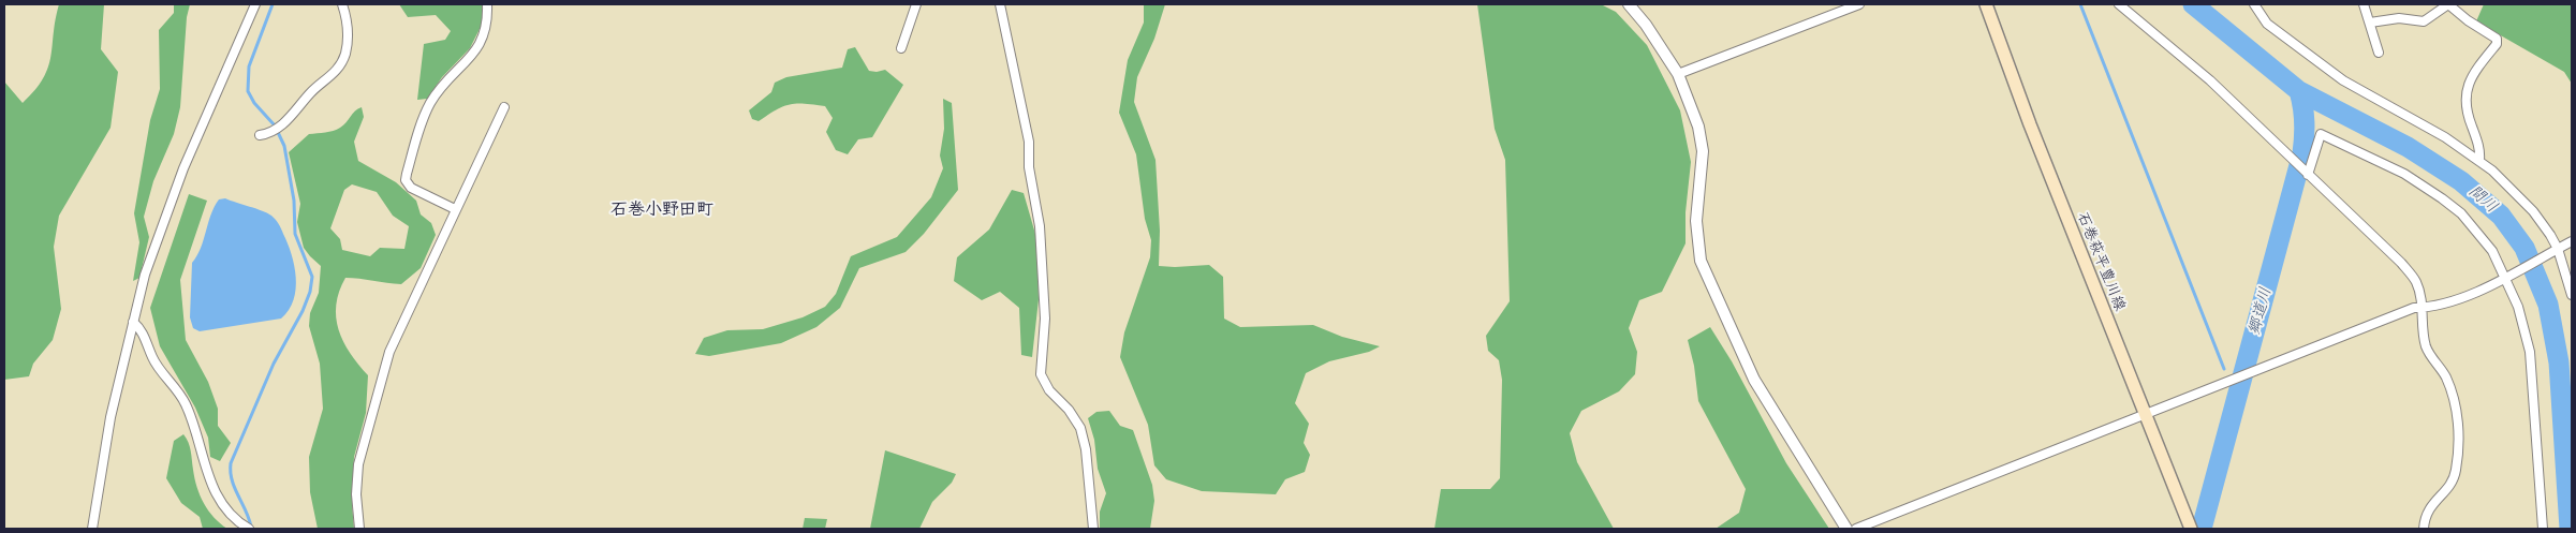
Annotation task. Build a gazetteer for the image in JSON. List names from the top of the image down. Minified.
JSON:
{"streets":{"main road":["石巻萩平豊川線"]},"districts":["石巻小野田町"],"water":["間川","郷道川"]}
